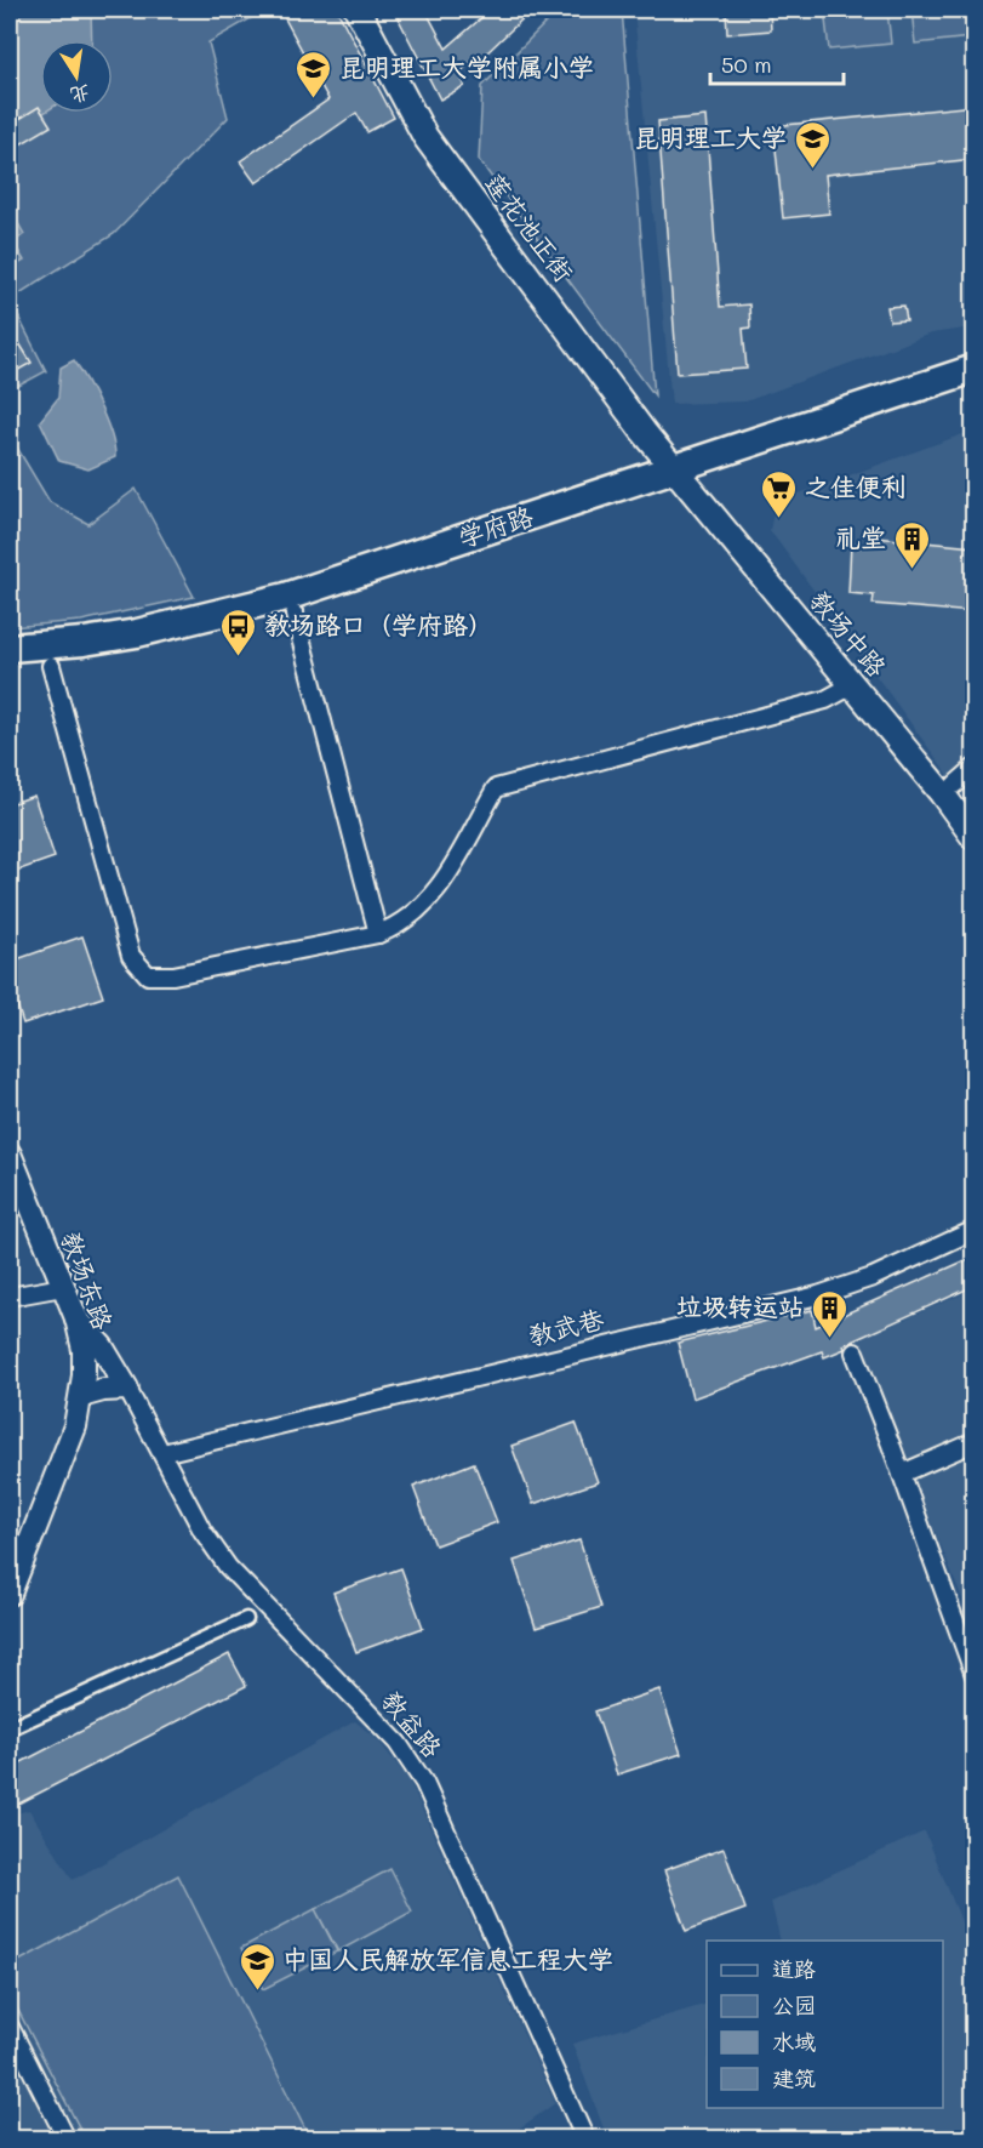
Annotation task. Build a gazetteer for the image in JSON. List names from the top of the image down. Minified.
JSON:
{"streets":{"main road":["莲花池正街","学府路","教场中路"],"street":["教场东路","教武巷","教益路"]},"crossings":[["莲花池正街","学府路"],["莲花池正街","教场中路"],["学府路","教场中路"],["教武巷","教益路"]],"places":{"school or university":["昆明理工大学附属小学","昆明理工大学","中国人民解放军信息工程大学"],"supermarket":["之佳便利"],"building":["礼堂","垃圾转运站"],"bus stop":["教场路口（学府路）"]},"legend":["道路","公园","水域","建筑"],"scale_bar":"50 m","north":"bottom"}
